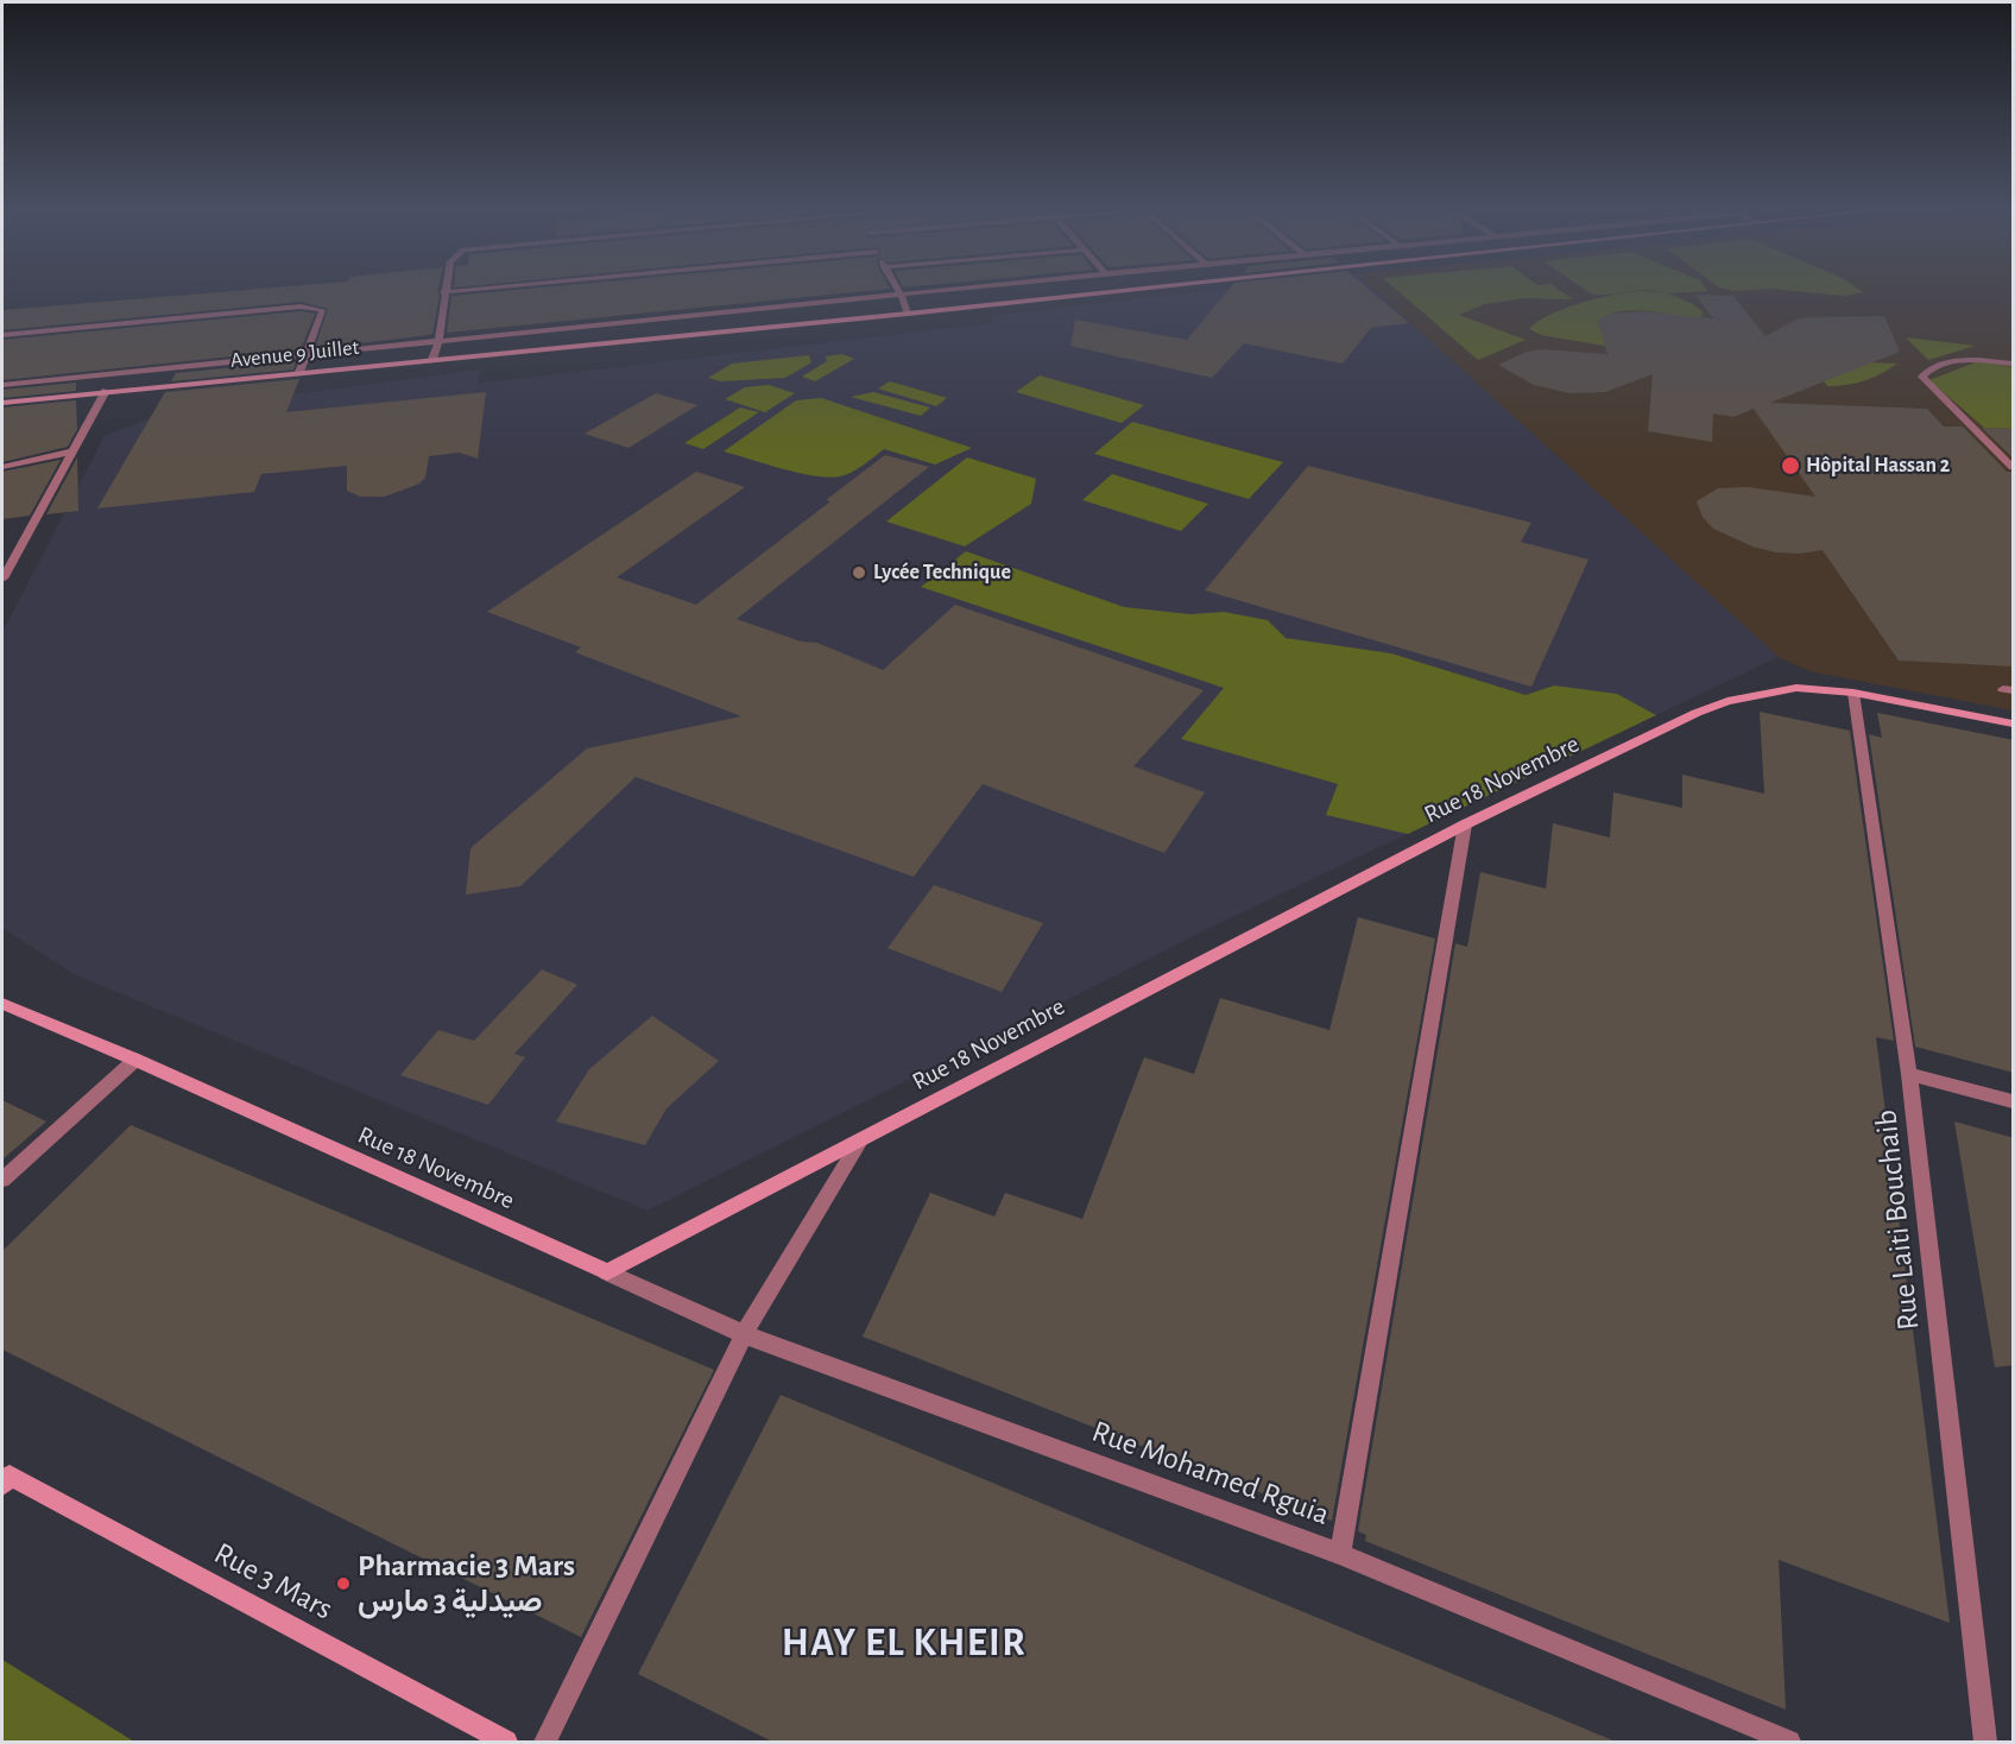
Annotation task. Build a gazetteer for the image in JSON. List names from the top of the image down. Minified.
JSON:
{"streets":{"street":["Avenue 9 Juillet","Rue 18 Novembre","Rue Laiti Bouchaib","Rue Mohamed Rguia","Rue 3 Mars"]},"crossings":[["Rue 18 Novembre","Rue Laiti Bouchaib"],["Rue 18 Novembre","Rue Mohamed Rguia"]],"districts":["HAY EL KHEIR"],"places":["Hôpital Hassan 2","Lycée Technique","Pharmacie 3 Mars صيدلية 3 مارس"]}
